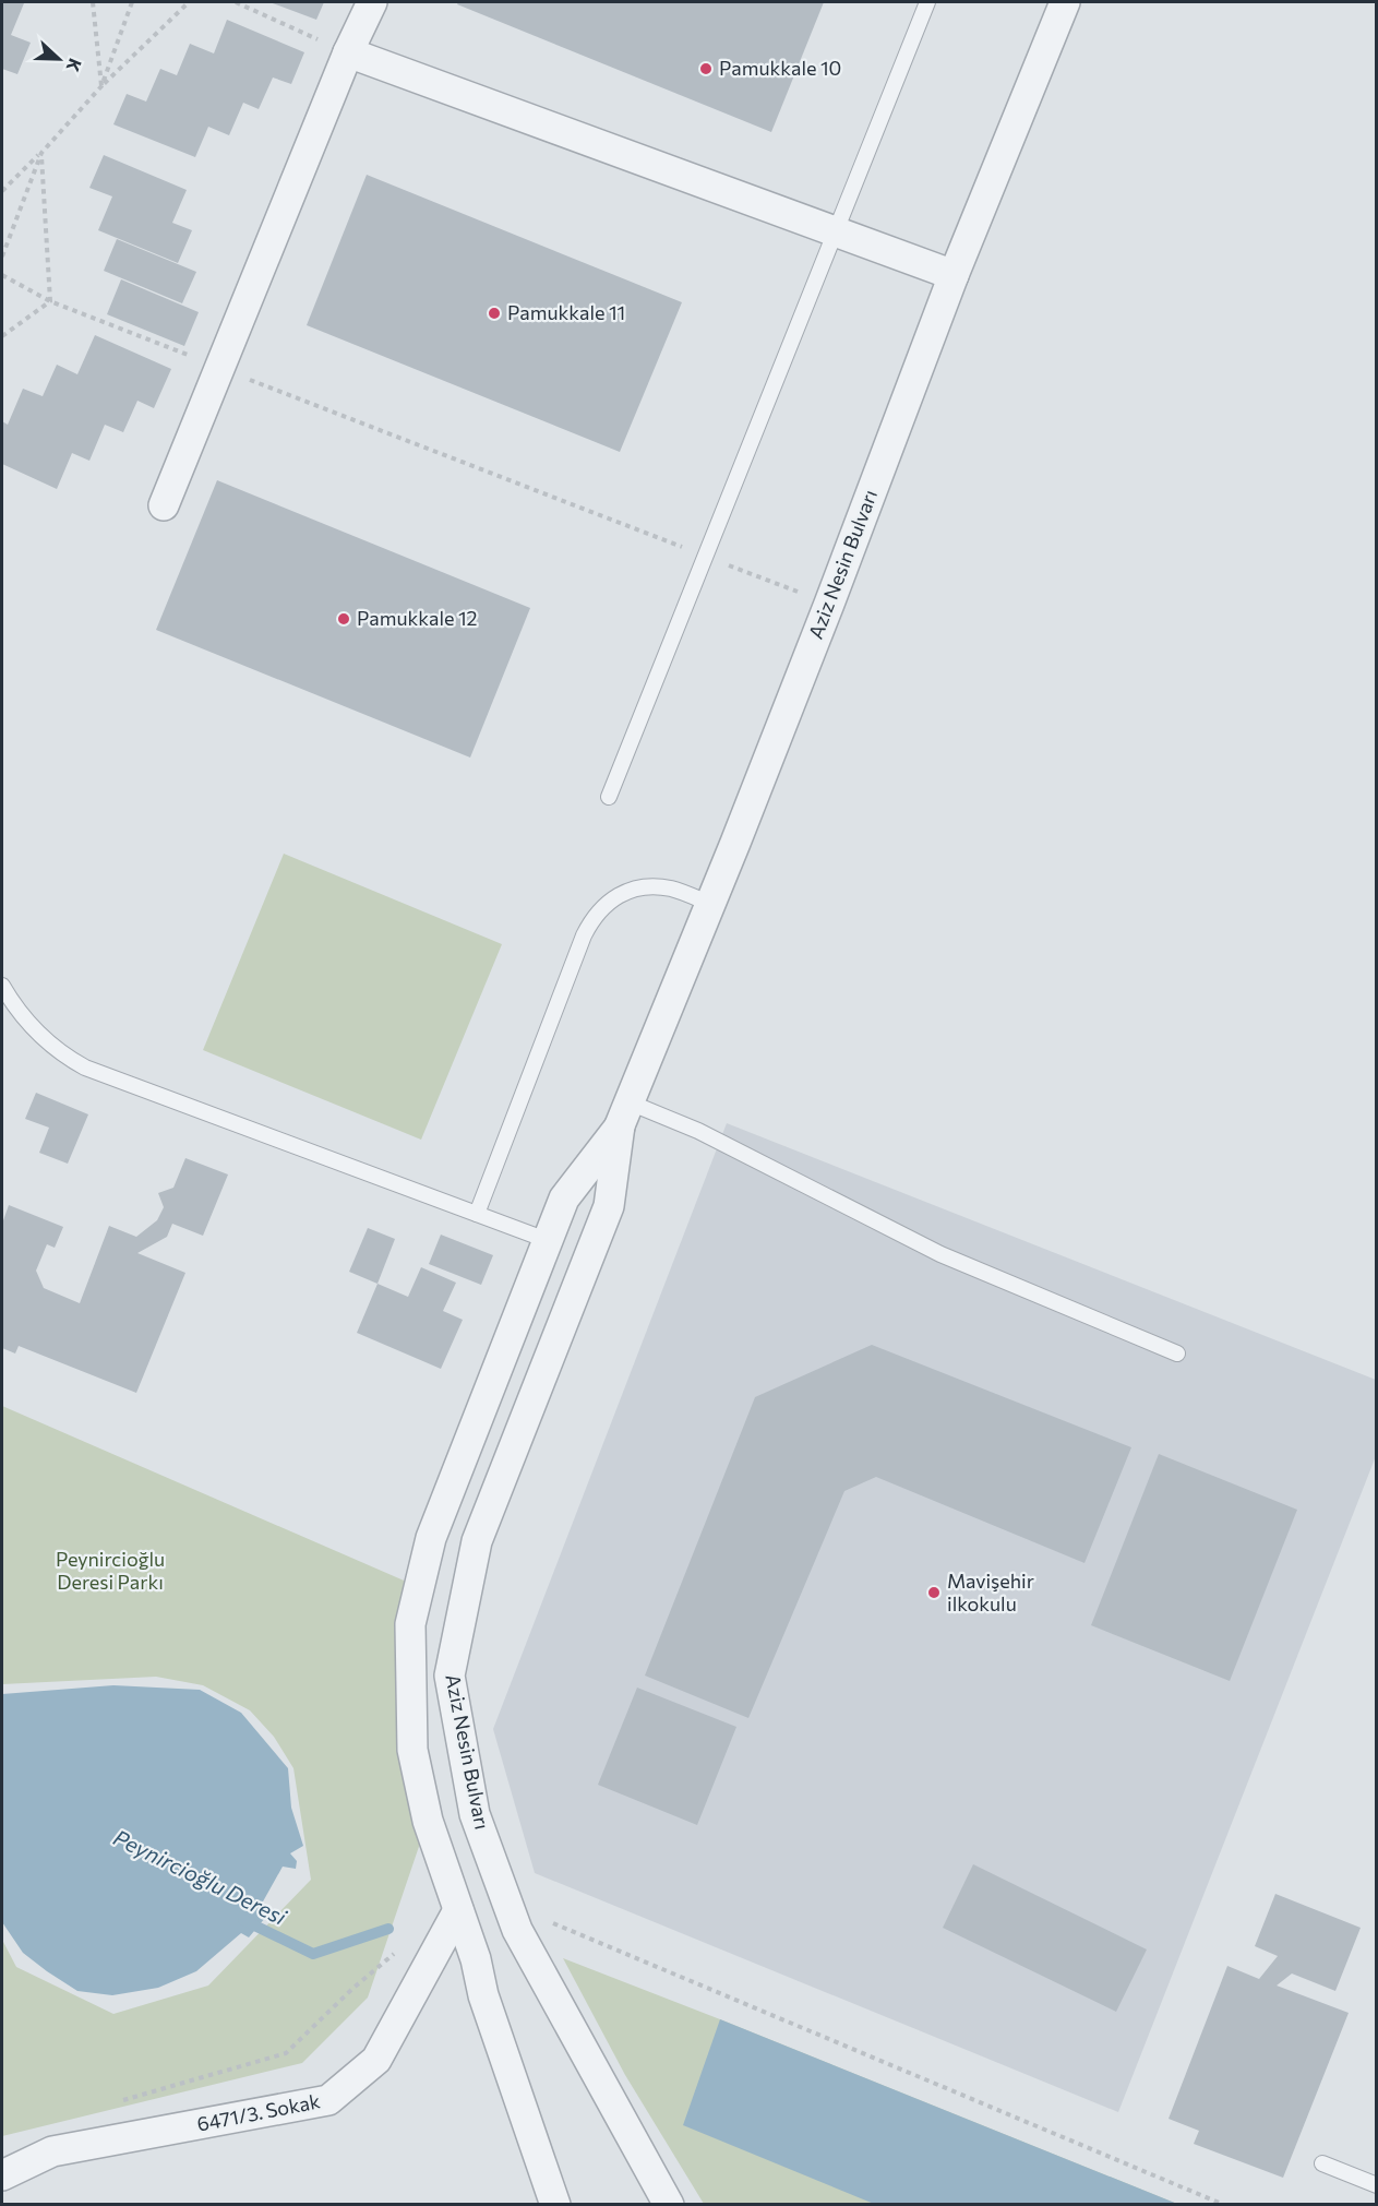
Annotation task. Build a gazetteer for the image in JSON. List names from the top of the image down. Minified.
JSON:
{"streets":{"street":["Aziz Nesin Bulvarı","6471/3. Sokak"]},"crossings":[["Aziz Nesin Bulvarı","6471/3. Sokak"]],"water":["Peynircioğlu Deresi"],"parks":["Peynircioğlu Deresi Parkı"],"places":["Pamukkale 10","Pamukkale 11","Pamukkale 12","Mavişehir ilkokulu"],"north":"right"}
